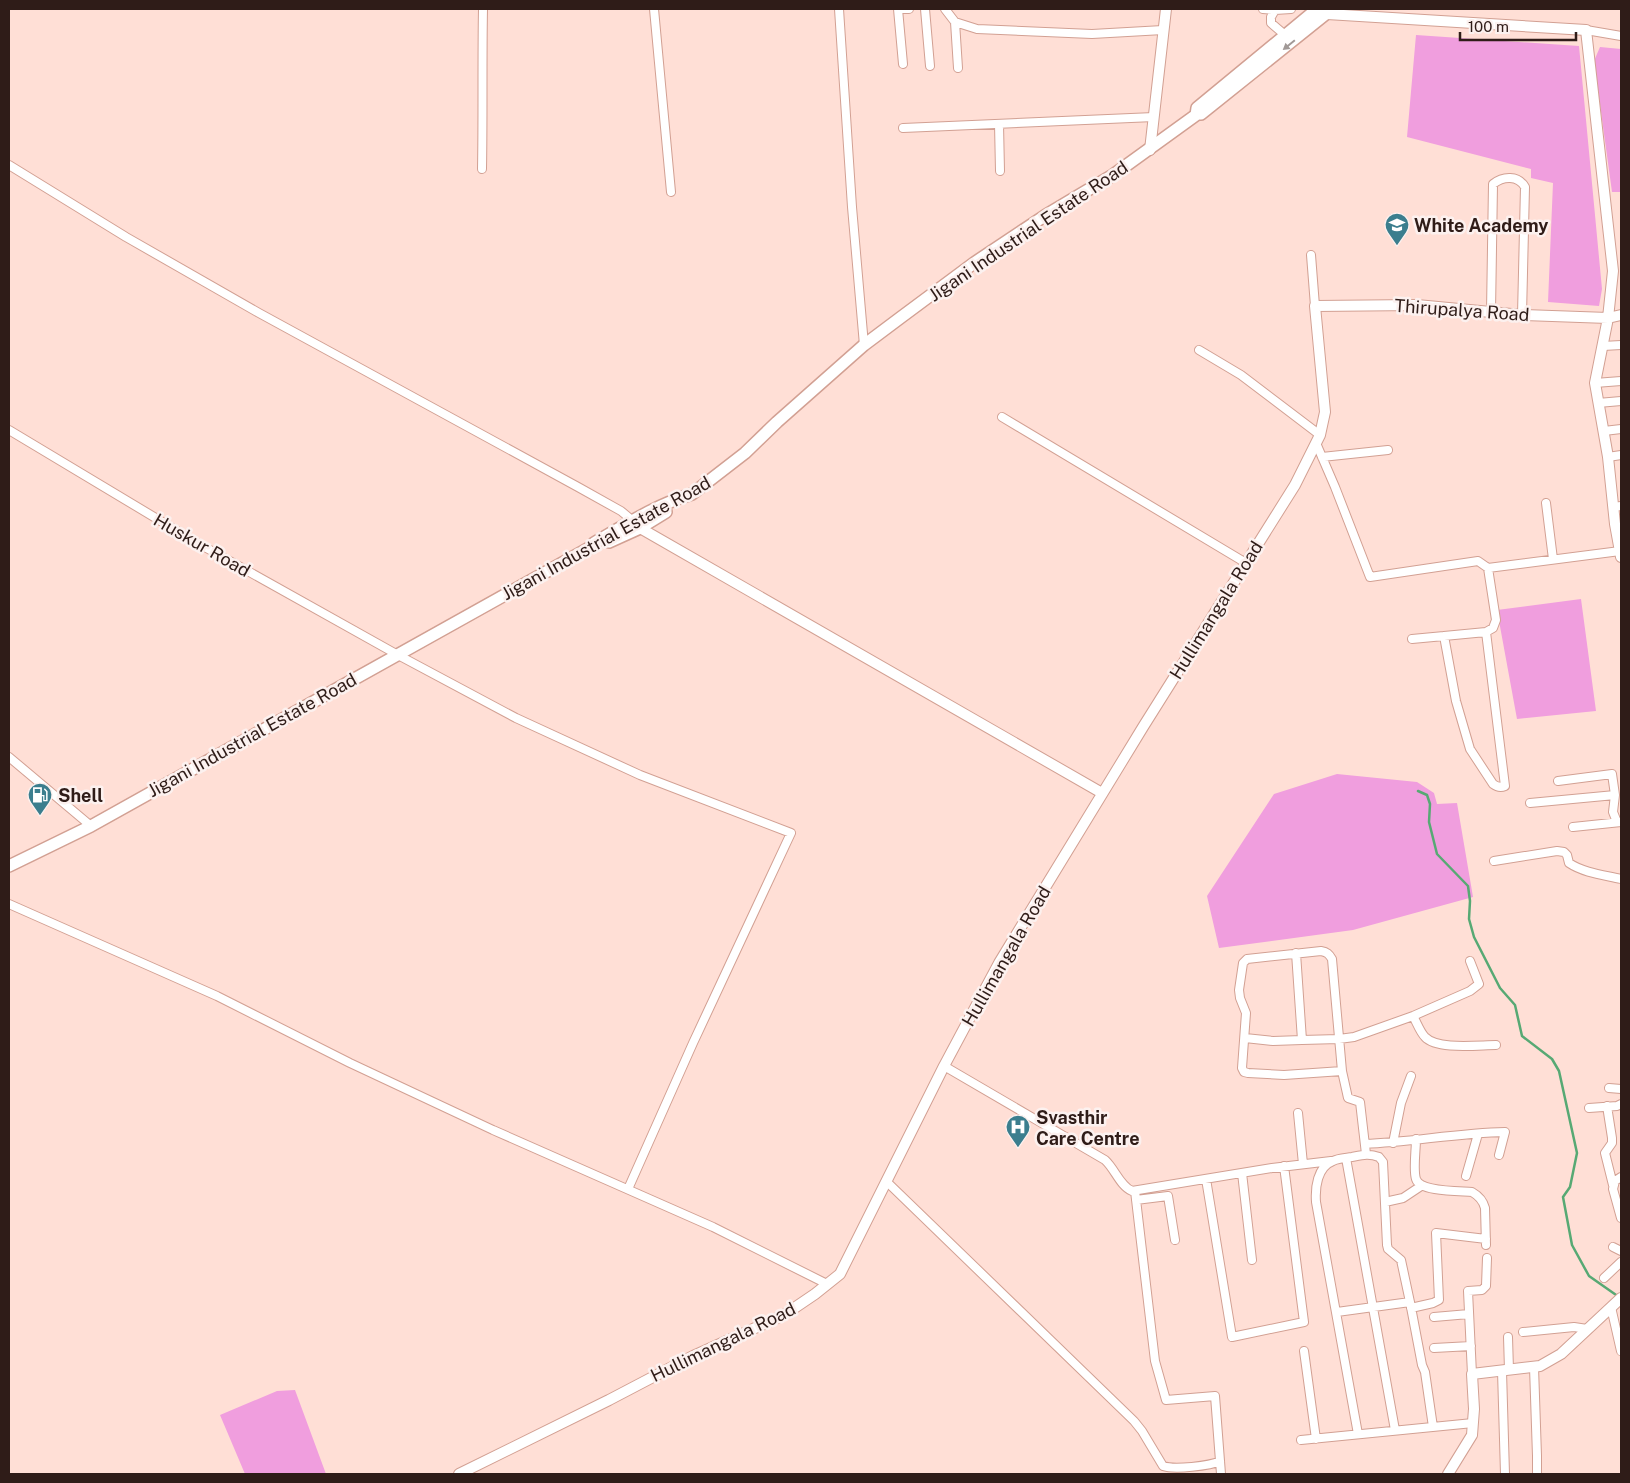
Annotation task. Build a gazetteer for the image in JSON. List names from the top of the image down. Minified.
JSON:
{"streets":{"main road":["Jigani Industrial Estate Road"],"street":["Thirupalya Road","Huskur Road","Hullimangala Road"]},"crossings":[["Jigani Industrial Estate Road","Huskur Road"],["Thirupalya Road","Hullimangala Road"]],"places":{"school or university":["White Academy"],"fuel station":["Shell"],"hospital":["Svasthir Care Centre"]},"scale_bar":"100 m"}
